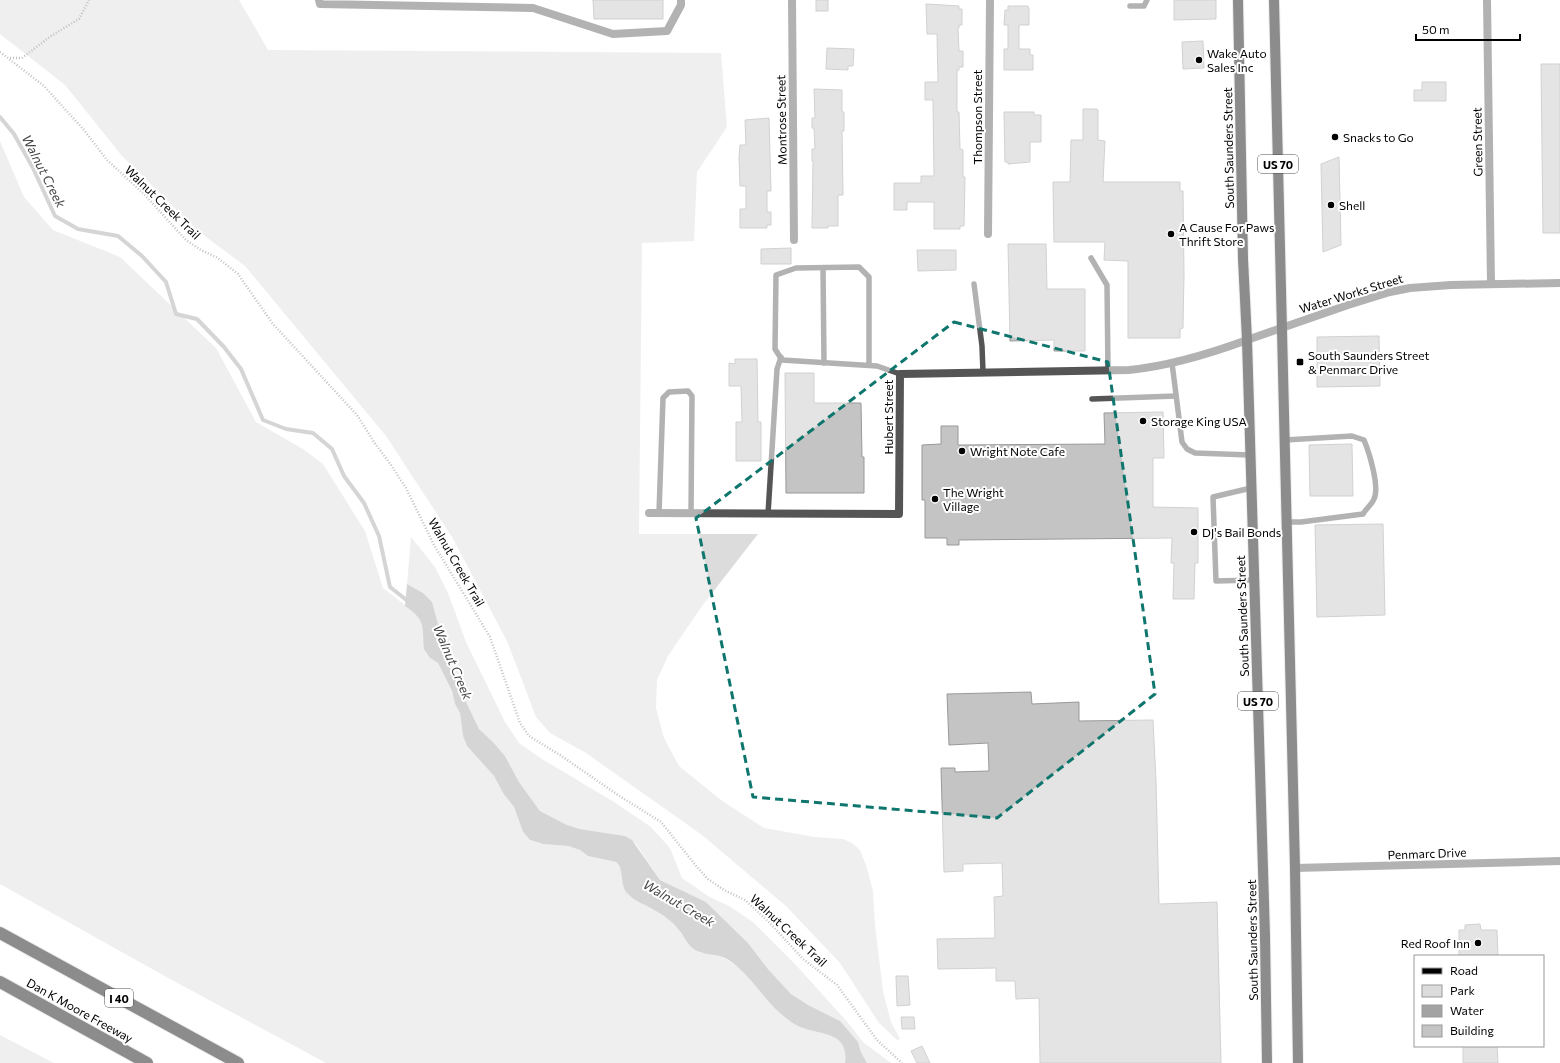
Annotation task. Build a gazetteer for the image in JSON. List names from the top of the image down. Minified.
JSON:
{"streets":{"highway":["I 40","Dan K Moore Freeway"],"main road":["South Saunders Street","US 70"],"street":["Thompson Street","Montrose Street","Green Street","Water Works Street","Hubert Street","Penmarc Drive"],"path":["Walnut Creek Trail"]},"crossings":[["Green Street","Water Works Street"],["South Saunders Street","Water Works Street"],["South Saunders Street","Hubert Street"],["US 70","Water Works Street"],["US 70","Penmarc Drive"],["Water Works Street","Hubert Street"]],"water":["Walnut Creek"],"places":{"other":["Wake Auto Sales Inc","Snacks to Go","Shell","A Cause For Paws Thrift Store","Storage King USA","Wright Note Cafe","The Wright Village","DJ's Bail Bonds","Red Roof Inn"],"transit":["South Saunders Street & Penmarc Drive"]},"legend":["Road","Park","Water","Building"],"scale_bar":"50 m"}
